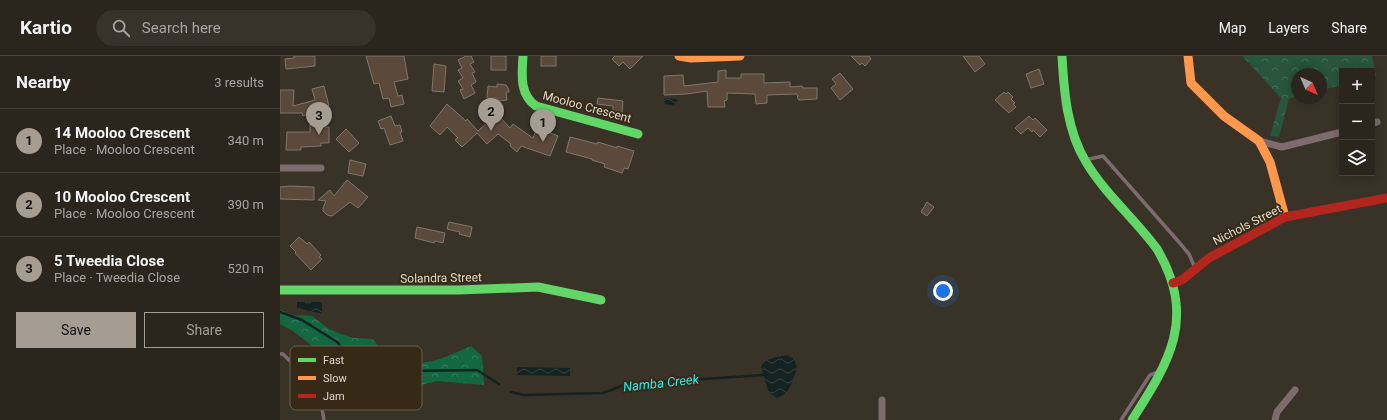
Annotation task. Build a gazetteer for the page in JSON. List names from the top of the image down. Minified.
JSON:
{"streets":{"street":["Mooloo Crescent","Nichols Street","Solandra Street"]},"water":["Namba Creek"],"legend":["Fast","Slow","Jam"],"north":"bottom right","page":{"header":"Kartio","search":"Search here","nav":["Map","Layers","Share"],"heading":["Nearby","3 results"],"map_buttons":["+","−"],"pins":["2","3","1"],"list":[{"mark":"1","name":"14 Mooloo Crescent","note":"Place · Mooloo Crescent","value":"340 m"},{"mark":"2","name":"10 Mooloo Crescent","note":"Place · Mooloo Crescent","value":"390 m"},{"mark":"3","name":"5 Tweedia Close","note":"Place · Tweedia Close","value":"520 m"}],"buttons":["Save","Share"]}}
